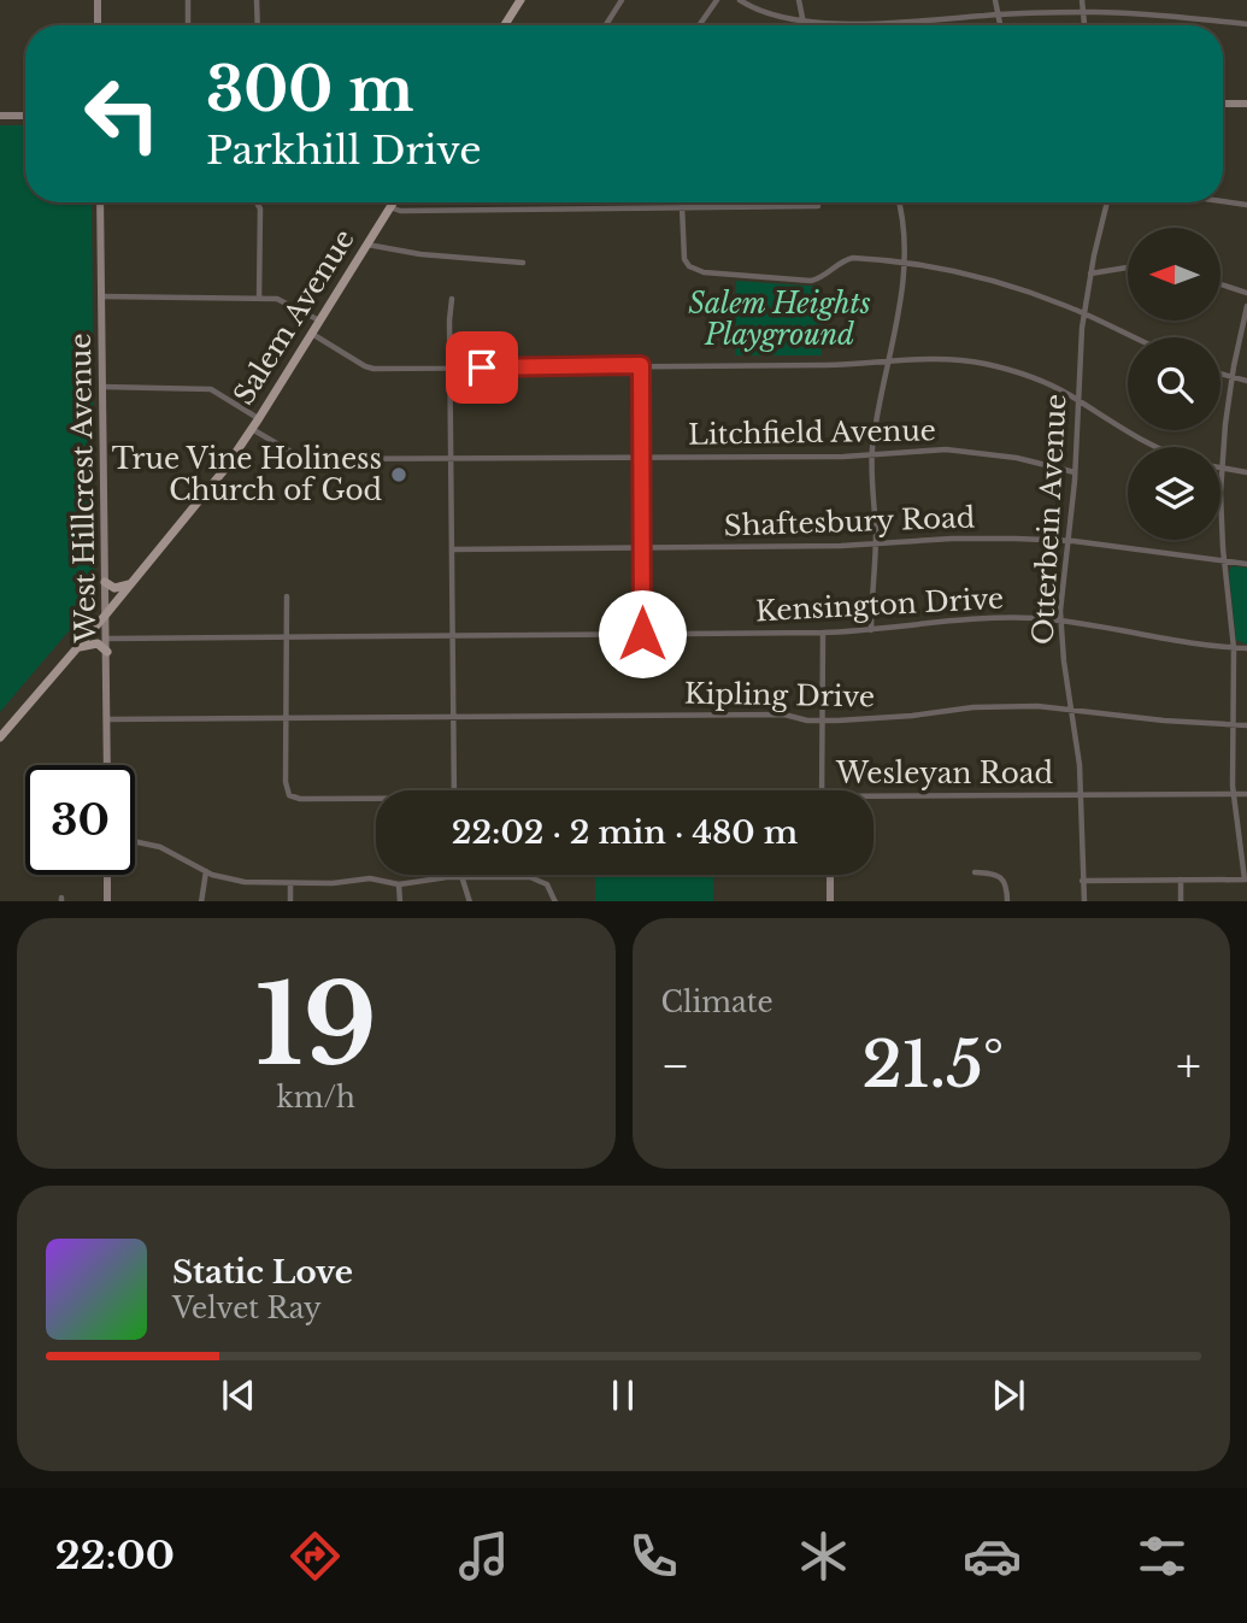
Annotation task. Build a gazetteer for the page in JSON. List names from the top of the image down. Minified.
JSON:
{"streets":{"main road":["Salem Avenue"],"street":["Litchfield Avenue","West Hillcrest Avenue","Otterbein Avenue","Shaftesbury Road","Kensington Drive","Kipling Drive","Wesleyan Road"]},"crossings":[["Salem Avenue","Litchfield Avenue"],["Salem Avenue","West Hillcrest Avenue"],["Litchfield Avenue","Otterbein Avenue"],["West Hillcrest Avenue","Kensington Drive"],["West Hillcrest Avenue","Kipling Drive"],["Otterbein Avenue","Shaftesbury Road"],["Otterbein Avenue","Kensington Drive"],["Otterbein Avenue","Kipling Drive"],["Otterbein Avenue","Wesleyan Road"],["Kipling Drive","Wesleyan Road"]],"parks":["Salem Heights Playground"],"places":["True Vine Holiness Church of God"],"north":"left","page":{"turn":["300 m","Parkhill Drive"],"limit":"30","trip":"22:02 · 2 min · 480 m","tile":[["19","km/h"],"Climate"],"heat":["−","21.5°","+"],"song":["Static Love","Velvet Ray"],"tabs":"22:00"}}
